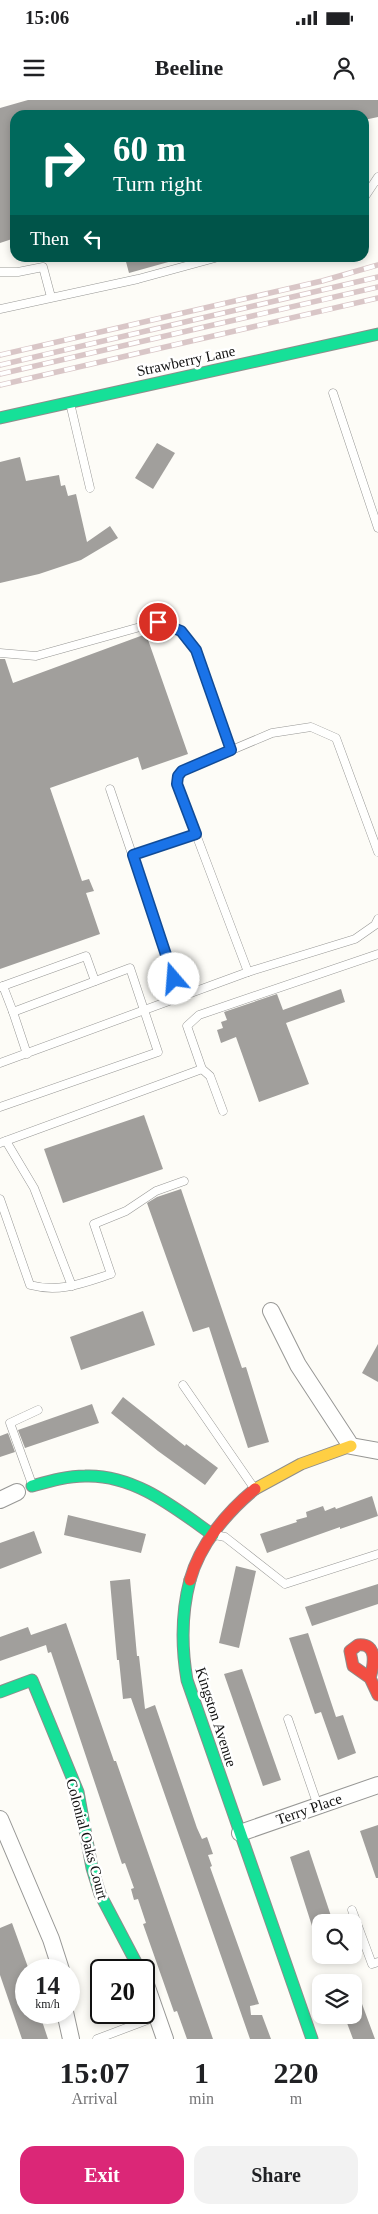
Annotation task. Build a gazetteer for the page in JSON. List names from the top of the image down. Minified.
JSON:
{"streets":{"street":["Strawberry Lane","Kingston Avenue","Terry Place","Colonial Oaks Court"]},"crossings":[["Kingston Avenue","Terry Place"]],"page":{"status":"15:06","header":"Beeline","turn":["60 m","Turn right"],"then":"Then","speed":"14 km/h","limit":"20","eta":["15:07","Arrival","1","min","220","m"],"buttons":["Exit","Share"]}}
